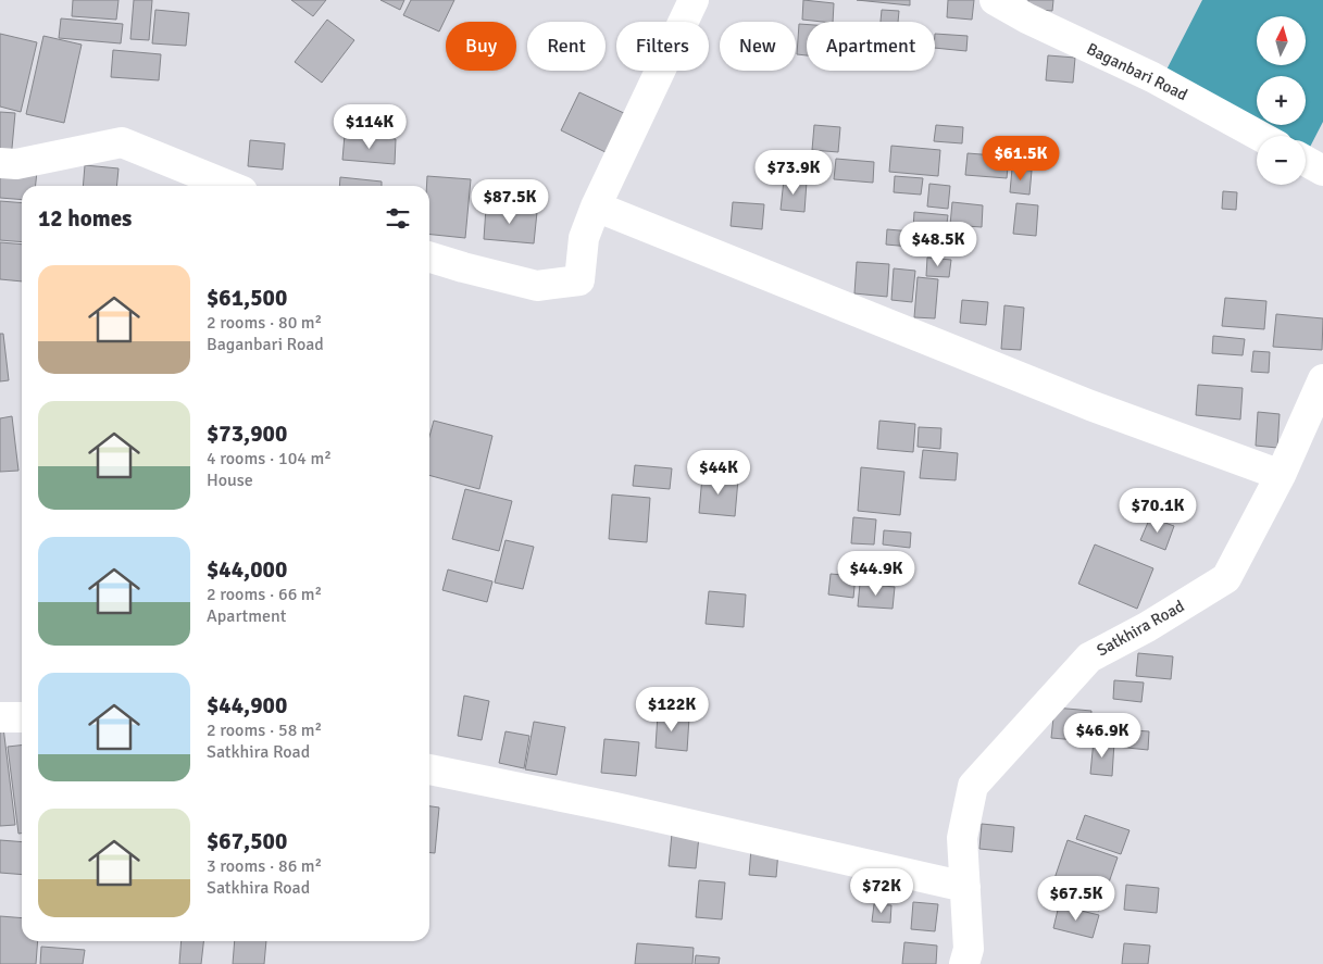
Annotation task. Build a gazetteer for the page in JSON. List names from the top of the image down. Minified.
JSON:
{"streets":{"street":["Baganbari Road","Satkhira Road"]},"north":"top","page":{"map_buttons":["+","−"],"chip":["Buy","Rent","Filters","New","Apartment"],"price":["$114K","$61.5K","$73.9K","$87.5K","$48.5K","$44K","$70.1K","$44.9K","$122K","$46.9K","$72K","$67.5K"],"heading":"12 homes","list":[{"name":"$61,500","note":"2 rooms · 80 m² · Baganbari Road"},{"name":"$73,900","note":"4 rooms · 104 m² · House"},{"name":"$44,000","note":"2 rooms · 66 m² · Apartment"},{"name":"$44,900","note":"2 rooms · 58 m² · Satkhira Road"},{"name":"$67,500","note":"3 rooms · 86 m² · Satkhira Road"}]}}
